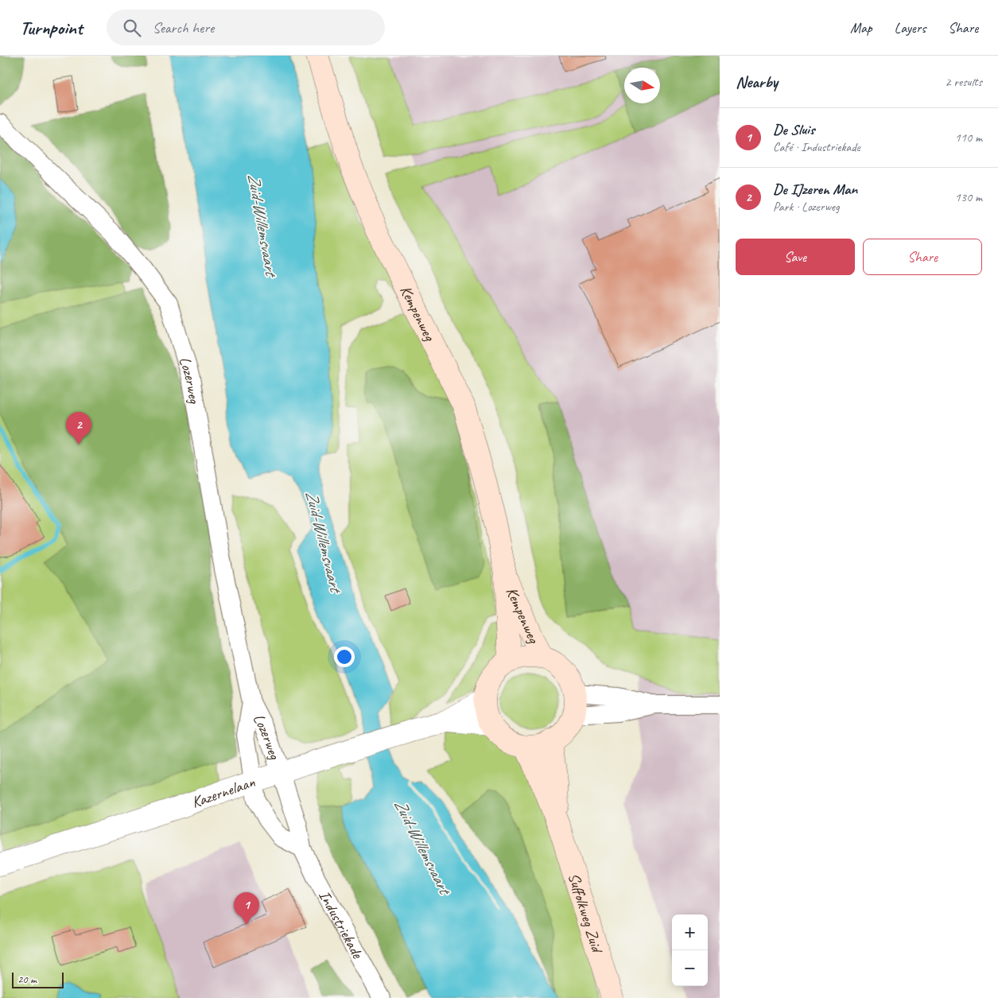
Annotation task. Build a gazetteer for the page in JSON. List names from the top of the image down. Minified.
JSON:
{"streets":{"main road":["Kempenweg","Suffolkweg Zuid"],"street":["Lozerweg","Kazernelaan","Industriekade"]},"crossings":[["Kempenweg","Kazernelaan"],["Kempenweg","Suffolkweg Zuid"],["Lozerweg","Kazernelaan"],["Lozerweg","Industriekade"],["Kazernelaan","Suffolkweg Zuid"],["Kazernelaan","Industriekade"]],"water":["Zuid-Willemsvaart"],"scale_bar":"20 m","north":"right","page":{"header":"Turnpoint","search":"Search here","nav":["Map","Layers","Share"],"heading":["Nearby","2 results"],"list":[{"mark":"1","name":"De Sluis","note":"Café · Industriekade","value":"110 m"},{"mark":"2","name":"De IJzeren Man","note":"Park · Lozerweg","value":"130 m"}],"buttons":["Save","Share"],"pins":["2","1"],"map_buttons":["+","−"],"scale":"20 m"}}
